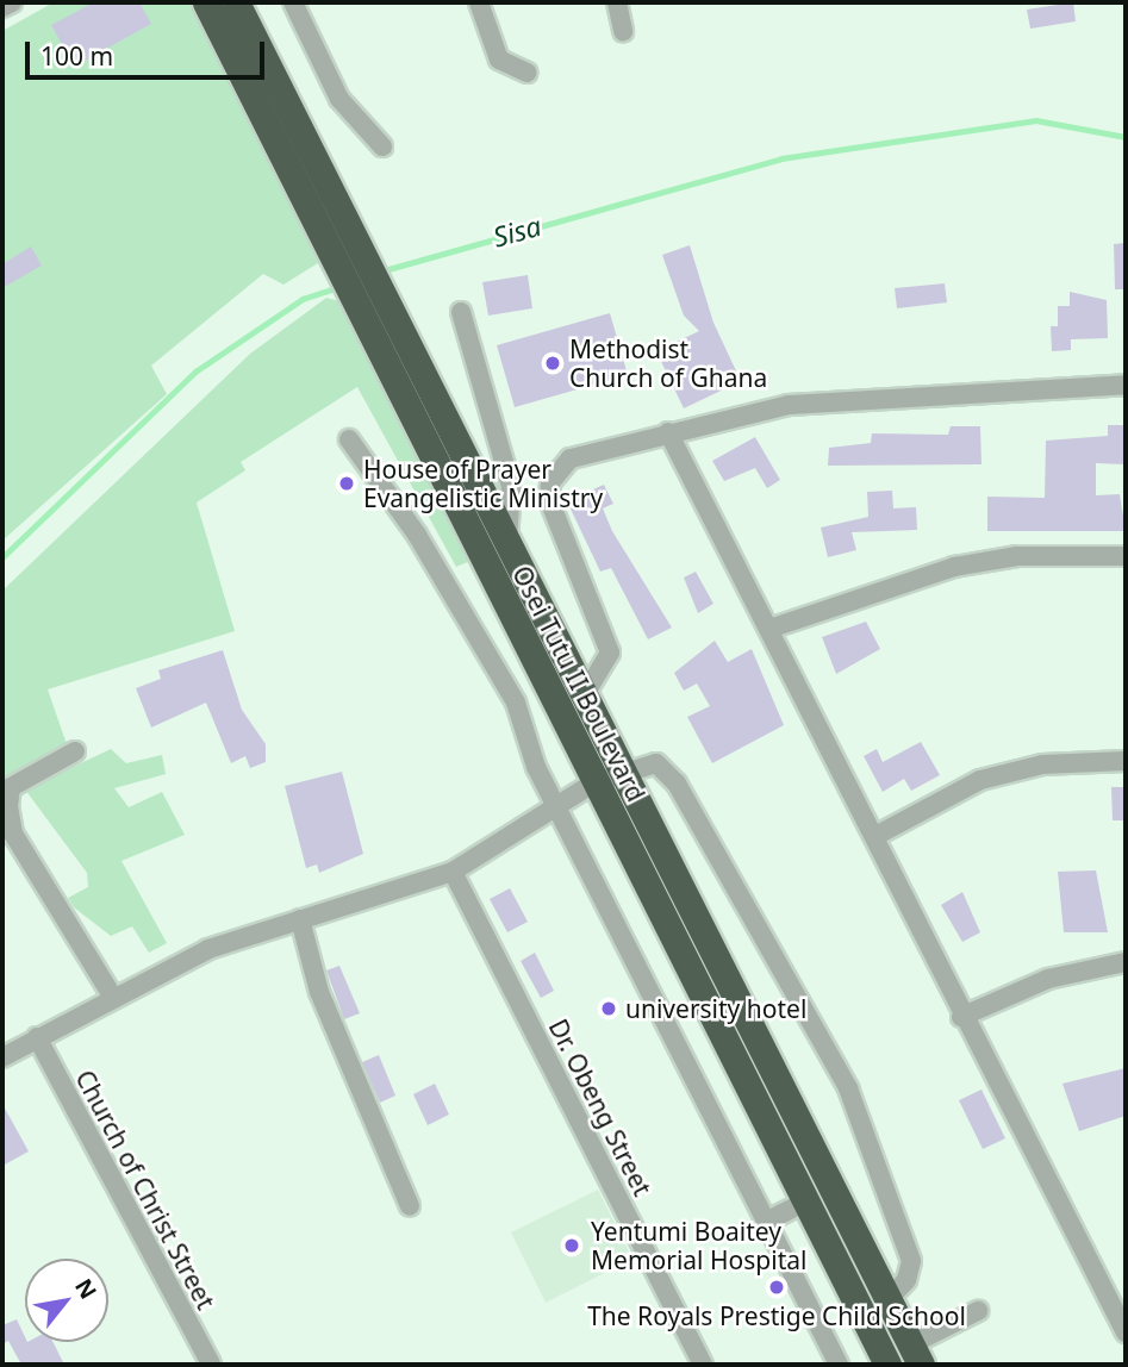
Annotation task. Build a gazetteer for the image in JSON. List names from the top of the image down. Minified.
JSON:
{"streets":{"highway":["Osei Tutu II Boulevard"],"street":["Dr. Obeng Street","Church of Christ Street"]},"water":["Sisa"],"places":["Methodist Church of Ghana","House of Prayer Evangelistic Ministry","university hotel","Yentumi Boaitey Memorial Hospital","The Royals Prestige Child School"],"scale_bar":"100 m","north":"top right"}
